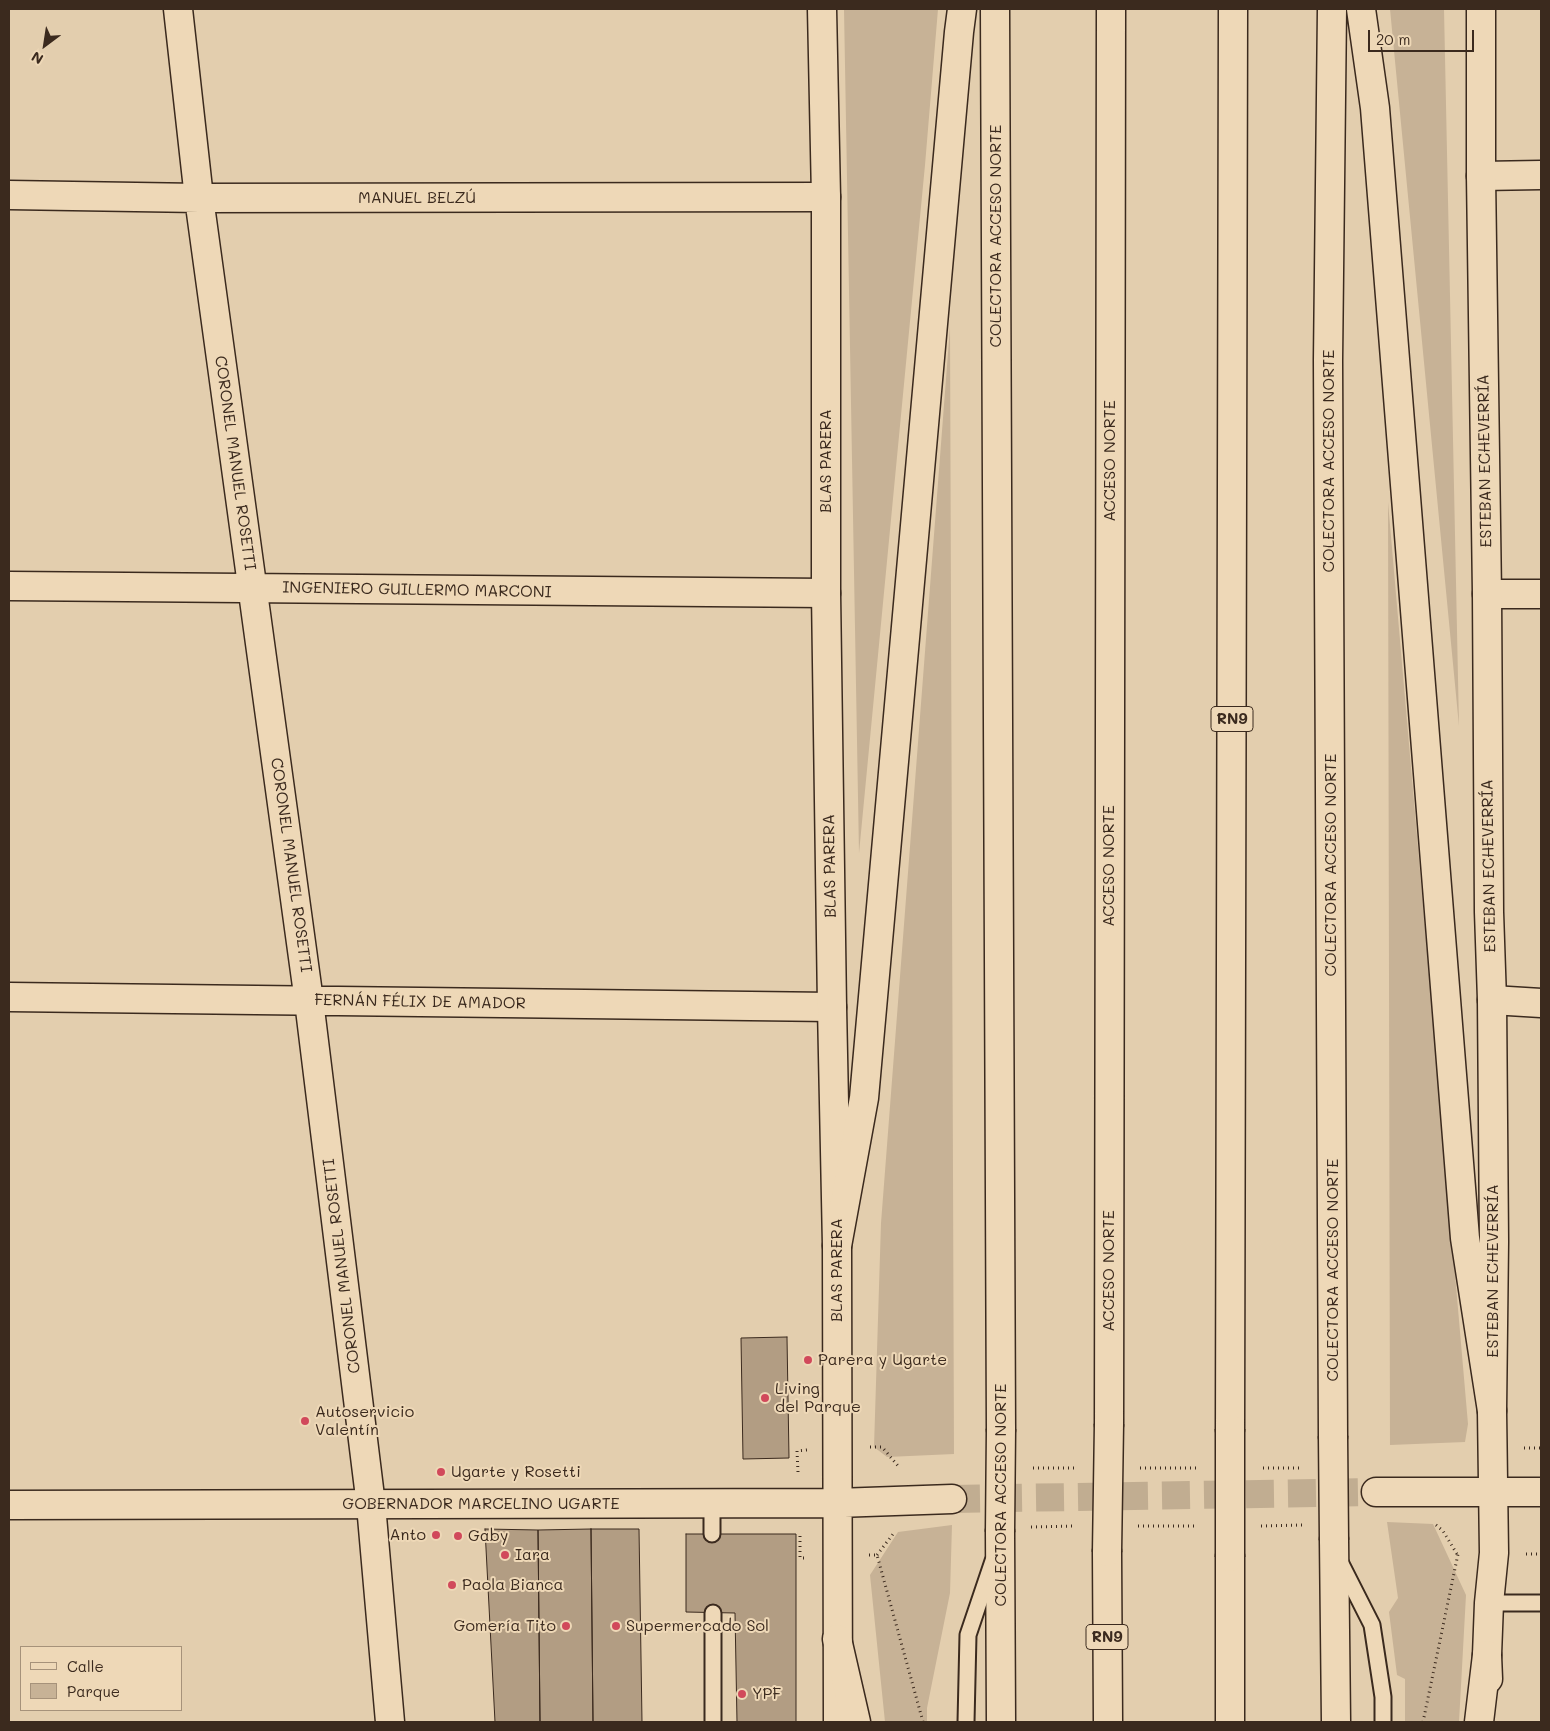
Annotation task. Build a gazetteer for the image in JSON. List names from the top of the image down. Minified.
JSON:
{"streets":{"main road":["MANUEL BELZÚ","COLECTORA ACCESO NORTE","BLAS PARERA","ACCESO NORTE","ESTEBAN ECHEVERRÍA","CORONEL MANUEL ROSETTI","INGENIERO GUILLERMO MARCONI","RN9","FERNÁN FÉLIX DE AMADOR","GOBERNADOR MARCELINO UGARTE"]},"crossings":[["MANUEL BELZÚ","BLAS PARERA"],["MANUEL BELZÚ","CORONEL MANUEL ROSETTI"],["BLAS PARERA","INGENIERO GUILLERMO MARCONI"],["BLAS PARERA","FERNÁN FÉLIX DE AMADOR"],["BLAS PARERA","GOBERNADOR MARCELINO UGARTE"],["CORONEL MANUEL ROSETTI","INGENIERO GUILLERMO MARCONI"],["CORONEL MANUEL ROSETTI","FERNÁN FÉLIX DE AMADOR"],["CORONEL MANUEL ROSETTI","GOBERNADOR MARCELINO UGARTE"]],"places":["Parera y Ugarte","Living del Parque","Autoservicio Valentín","Ugarte y Rosetti","Anto","Gaby","Iara","Paola Bianca","Gomería Tito","Supermercado Sol","YPF"],"legend":["Calle","Parque"],"scale_bar":"20 m","north":"bottom left"}
